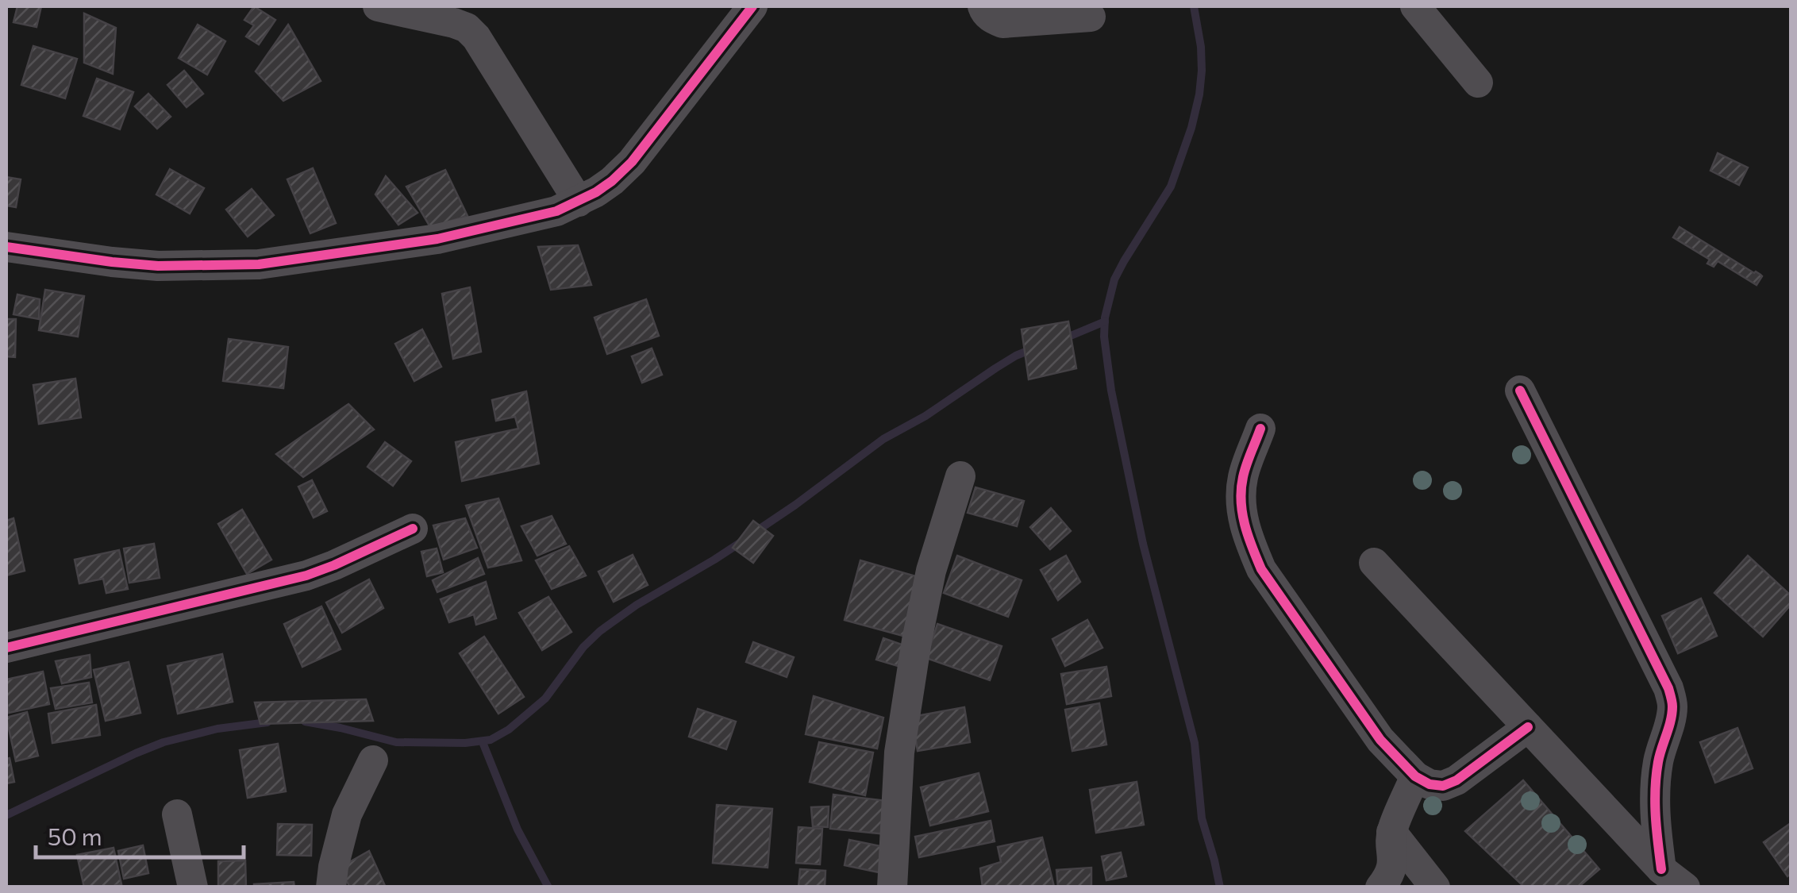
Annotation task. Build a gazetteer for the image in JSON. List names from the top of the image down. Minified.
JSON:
{"scale_bar":"50 m"}
